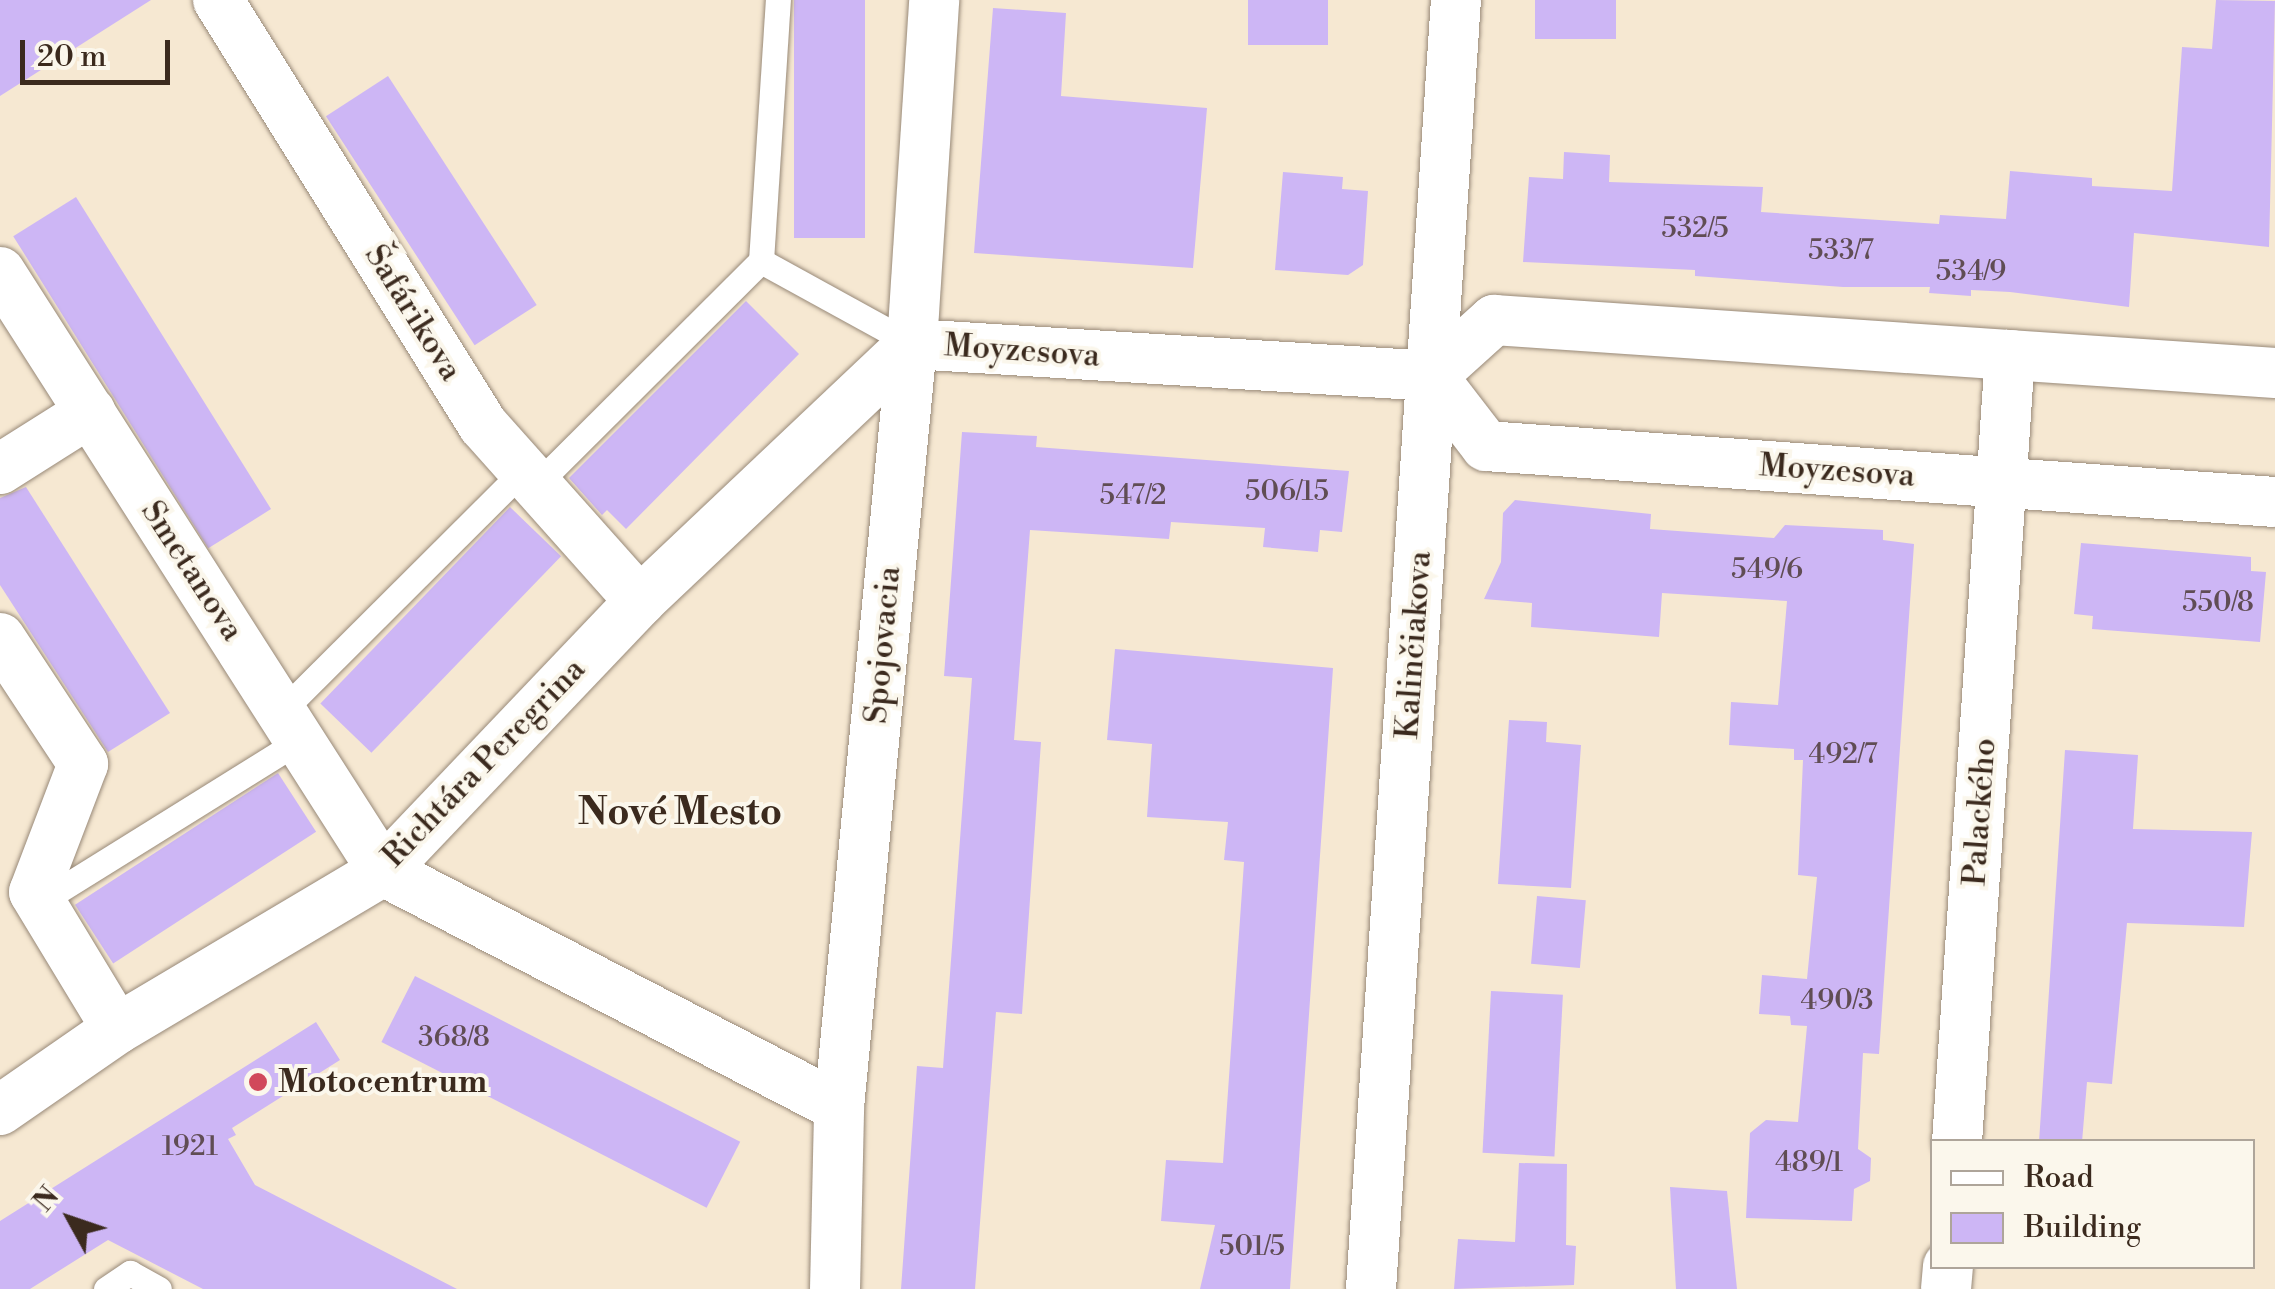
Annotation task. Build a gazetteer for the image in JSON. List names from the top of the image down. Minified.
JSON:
{"streets":{"street":["Šafárikova","Moyzesova","Smetanova","Spojovacia","Kalinčiakova","Richtára Peregrina","Palackého"]},"crossings":[["Šafárikova","Richtára Peregrina"],["Moyzesova","Spojovacia"],["Moyzesova","Kalinčiakova"],["Moyzesova","Richtára Peregrina"],["Moyzesova","Palackého"],["Smetanova","Richtára Peregrina"],["Spojovacia","Richtára Peregrina"]],"districts":["Nové Mesto"],"places":["Motocentrum"],"house_numbers":["532/5","533/7","534/9","506/15","547/2","549/6","550/8","492/7","490/3","368/8","1921","489/1","501/5"],"legend":["Road","Building"],"scale_bar":"20 m","north":"top left"}
